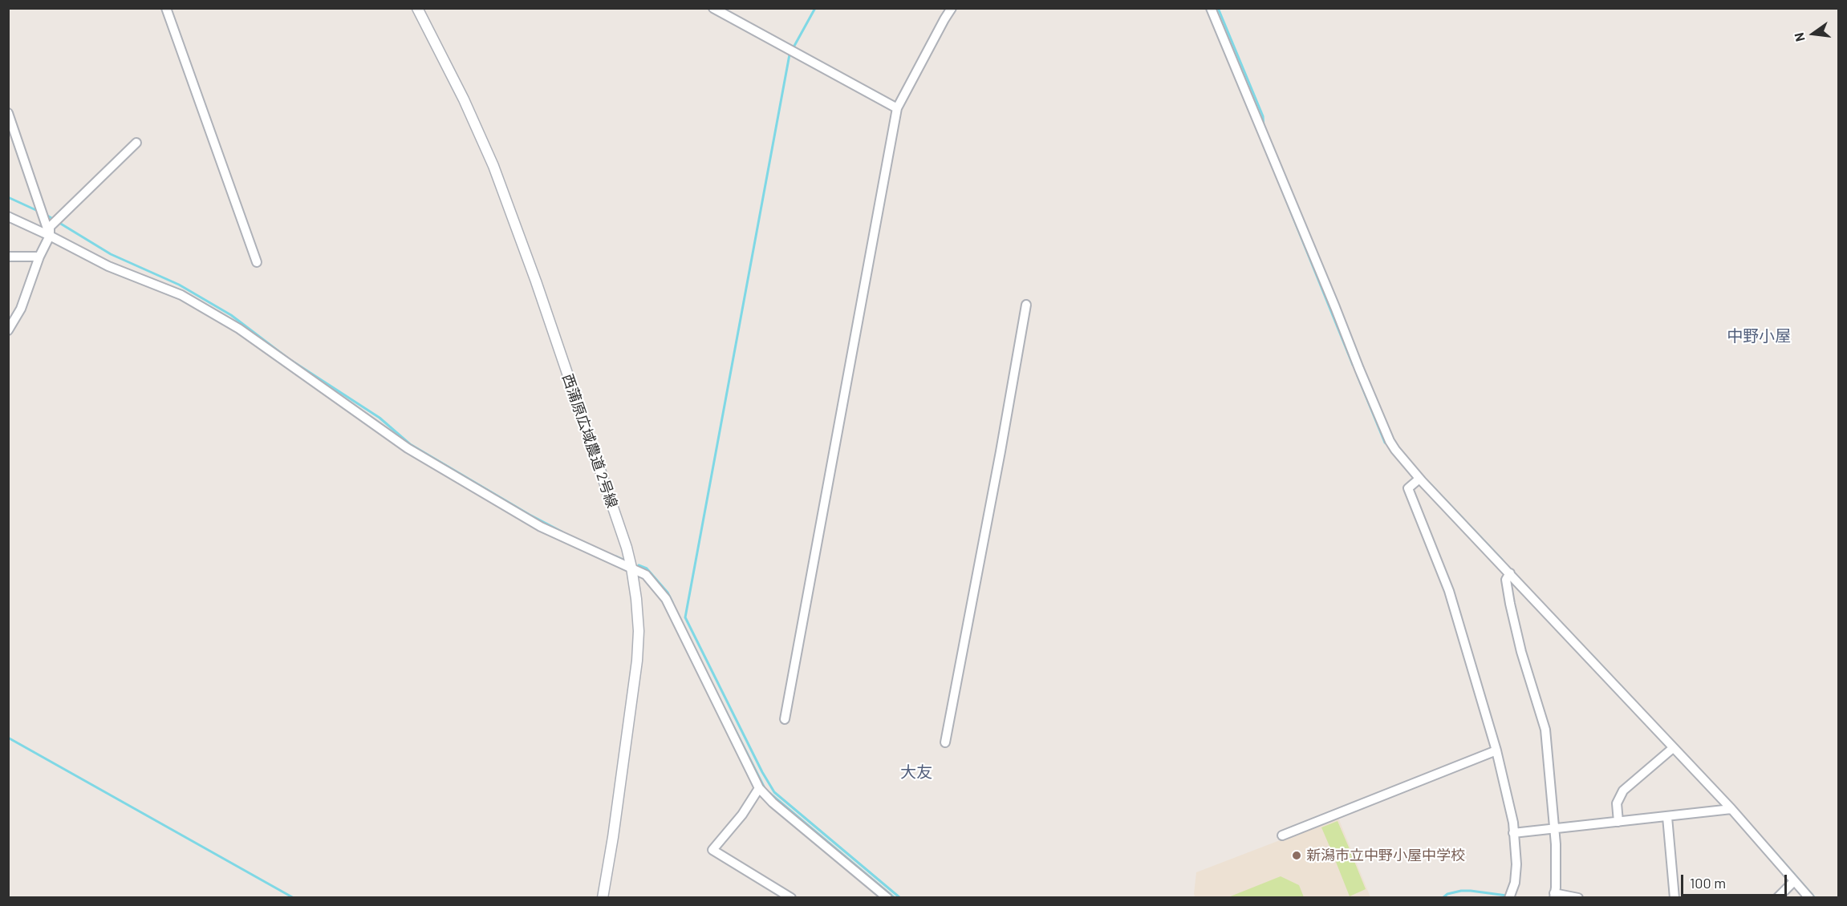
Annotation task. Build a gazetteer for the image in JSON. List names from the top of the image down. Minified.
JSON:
{"streets":{"street":["西蒲原広域農道 2号線"]},"districts":["中野小屋","大友"],"places":["新潟市立中野小屋中学校"],"scale_bar":"100 m","north":"left"}
